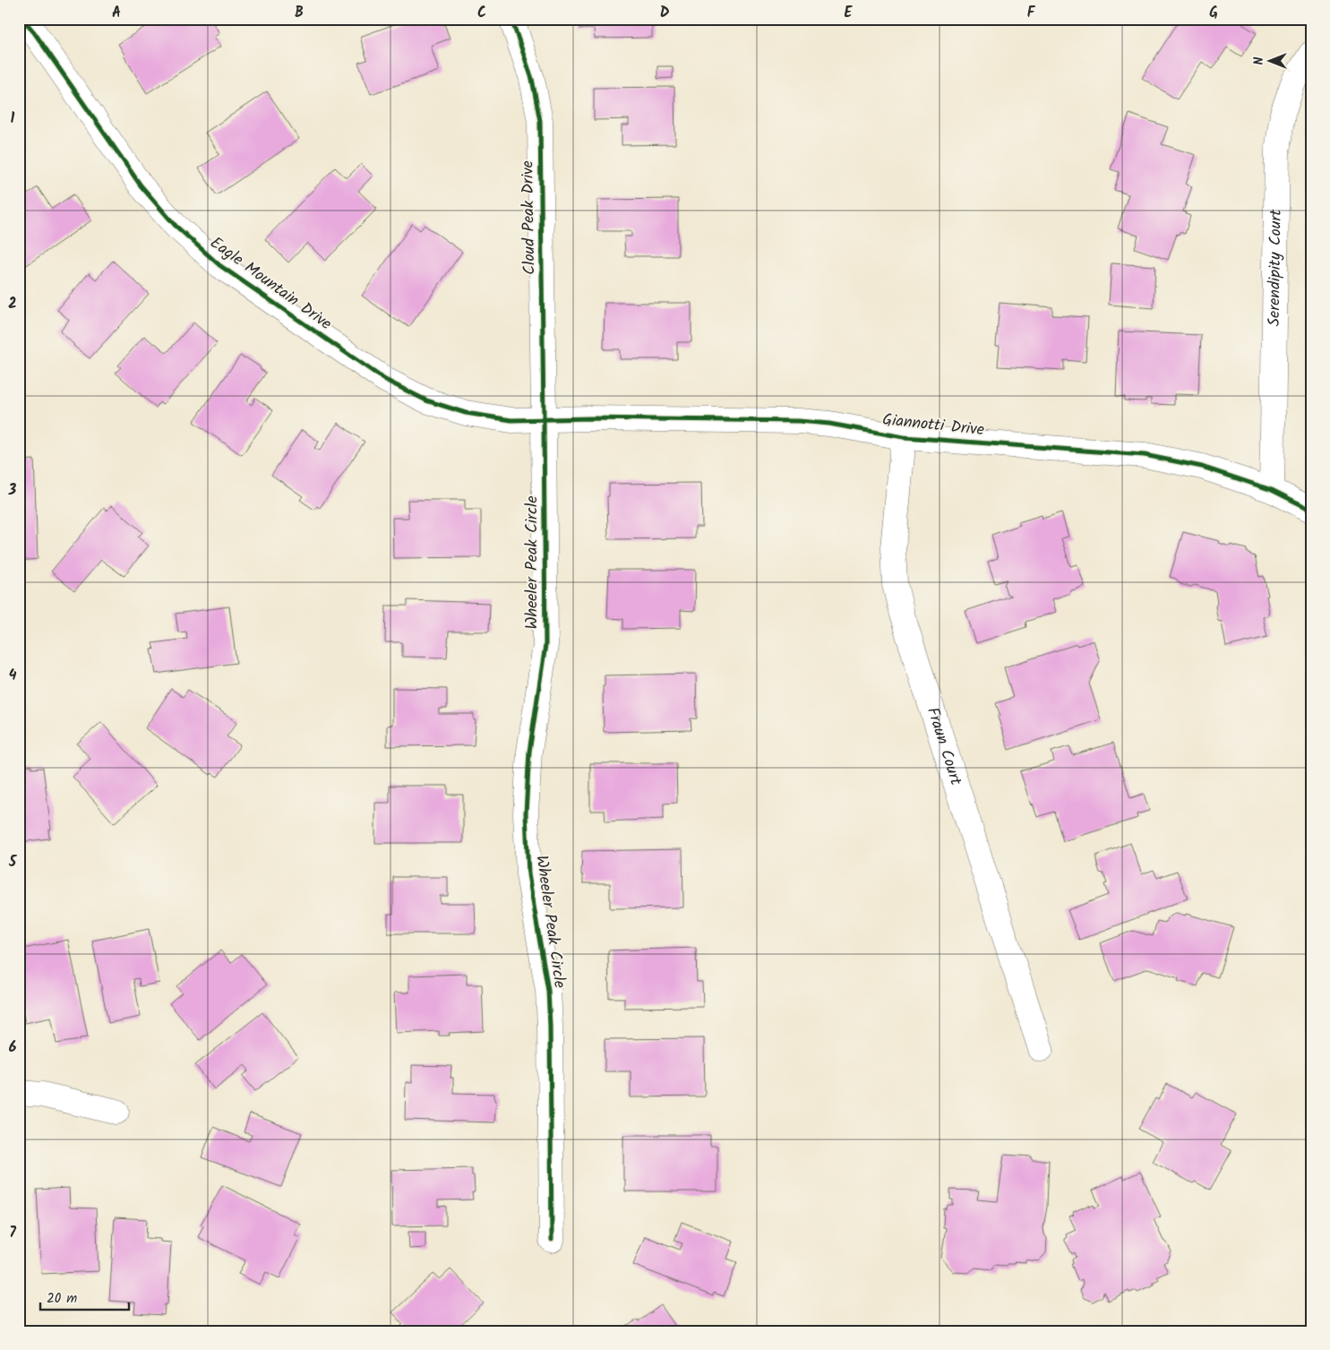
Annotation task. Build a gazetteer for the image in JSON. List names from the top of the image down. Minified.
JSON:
{"streets":{"street":["Cloud Peak Drive","Serendipity Court","Eagle Mountain Drive","Giannotti Drive","Wheeler Peak Circle","Fraun Court"]},"crossings":[["Cloud Peak Drive","Eagle Mountain Drive"],["Cloud Peak Drive","Giannotti Drive"],["Cloud Peak Drive","Wheeler Peak Circle"],["Serendipity Court","Giannotti Drive"],["Eagle Mountain Drive","Giannotti Drive"],["Eagle Mountain Drive","Wheeler Peak Circle"],["Giannotti Drive","Wheeler Peak Circle"],["Giannotti Drive","Fraun Court"]],"scale_bar":"20 m","north":"left","grid":{"columns":["A","B","C","D","E","F","G"],"rows":["1","2","3","4","5","6","7"]}}
